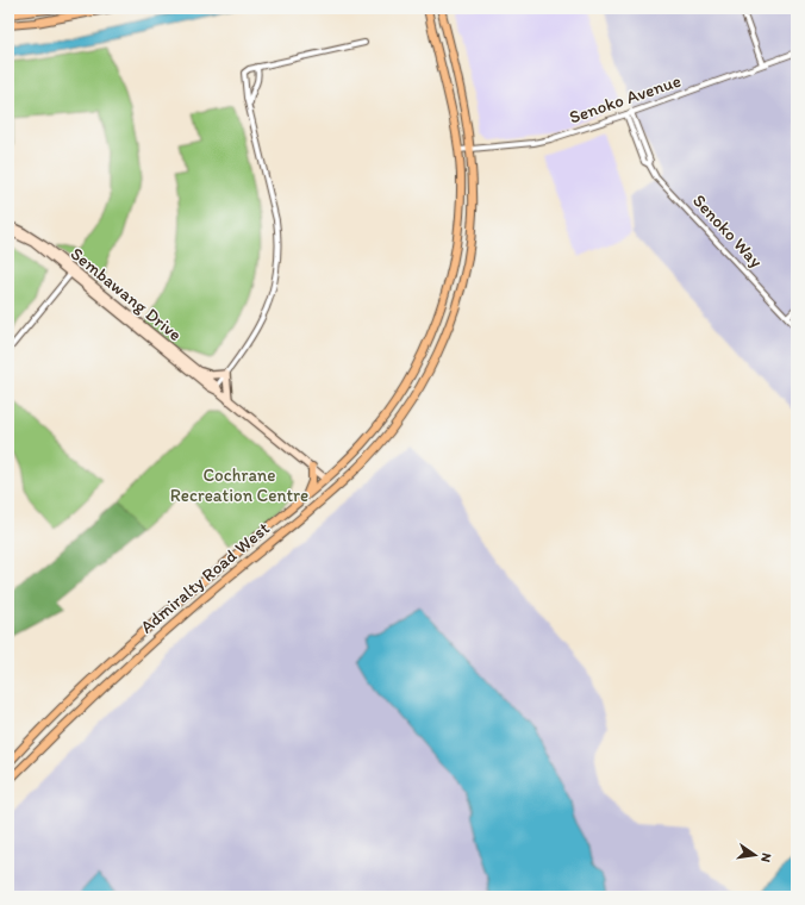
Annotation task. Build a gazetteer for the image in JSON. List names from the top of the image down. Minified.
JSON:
{"streets":{"main road":["Sembawang Drive","Admiralty Road West"],"street":["Senoko Avenue","Senoko Way"]},"crossings":[["Senoko Avenue","Senoko Way"],["Senoko Avenue","Admiralty Road West"],["Sembawang Drive","Admiralty Road West"]],"parks":["Cochrane Recreation Centre"],"north":"right"}
